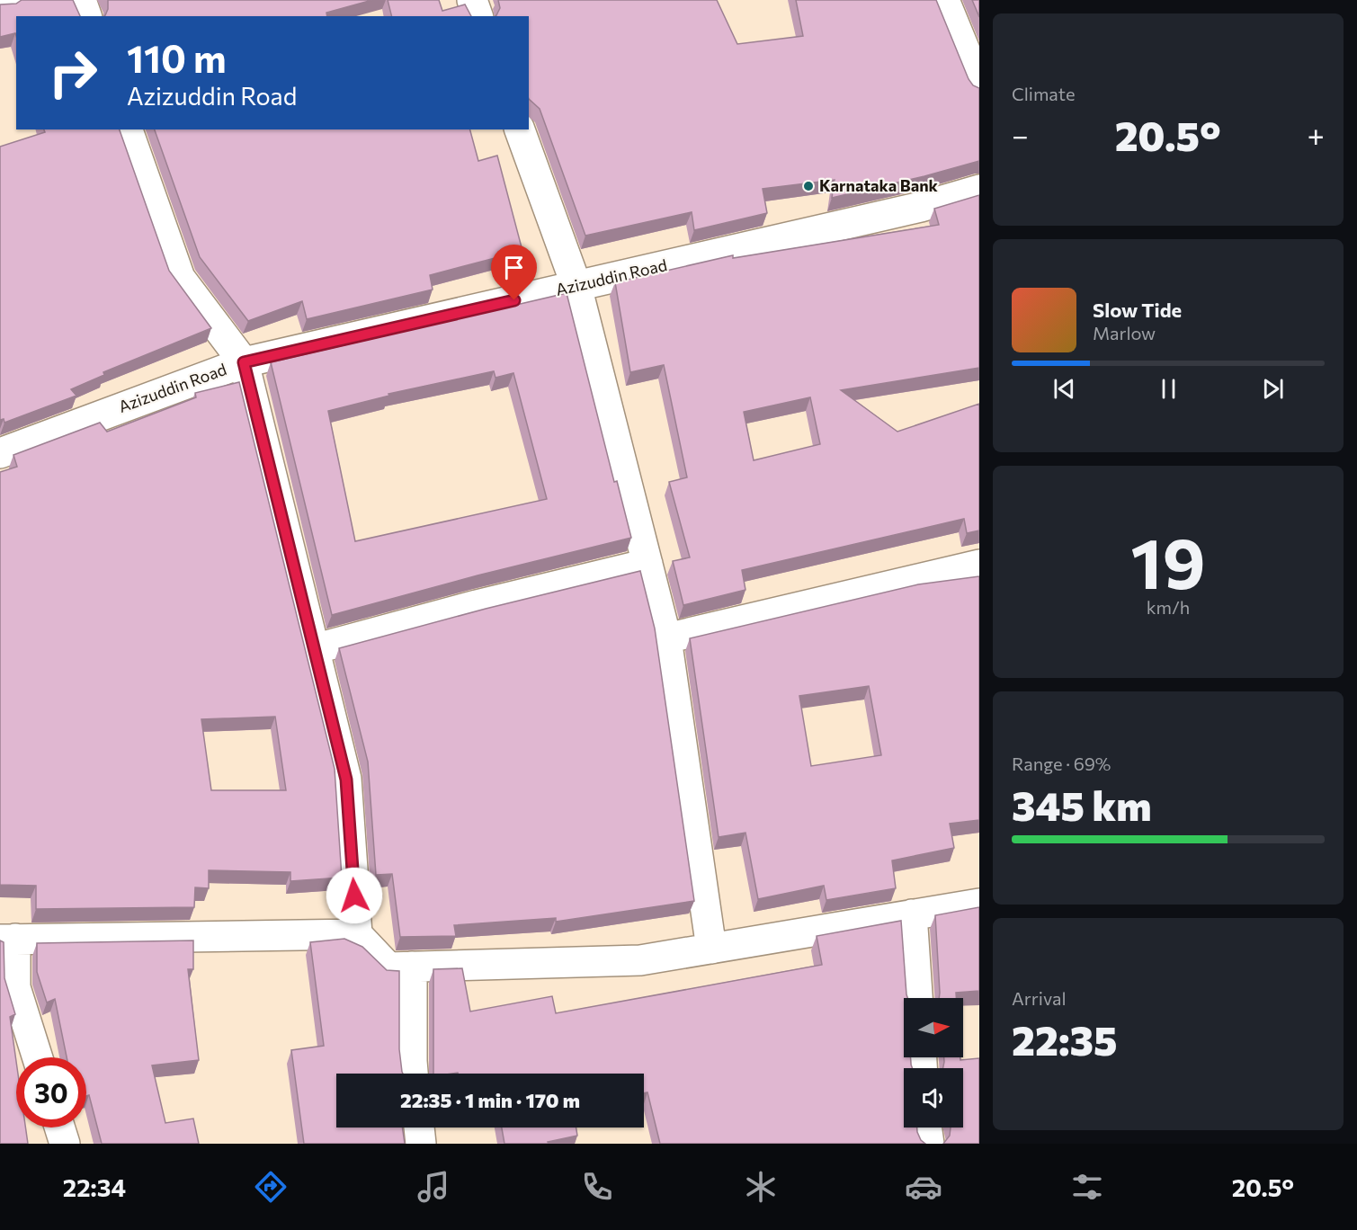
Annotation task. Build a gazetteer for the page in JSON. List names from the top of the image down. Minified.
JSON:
{"streets":{"street":["Azizuddin Road"]},"places":["Karnataka Bank"],"north":"right","page":{"tile":["Climate",["19","km/h"],["Range · 69%","345 km"],["Arrival","22:35"]],"turn":["110 m","Azizuddin Road"],"heat":["−","20.5°","+"],"song":["Slow Tide","Marlow"],"limit":"30","trip":"22:35 · 1 min · 170 m","tabs":["22:34","20.5°"]}}
